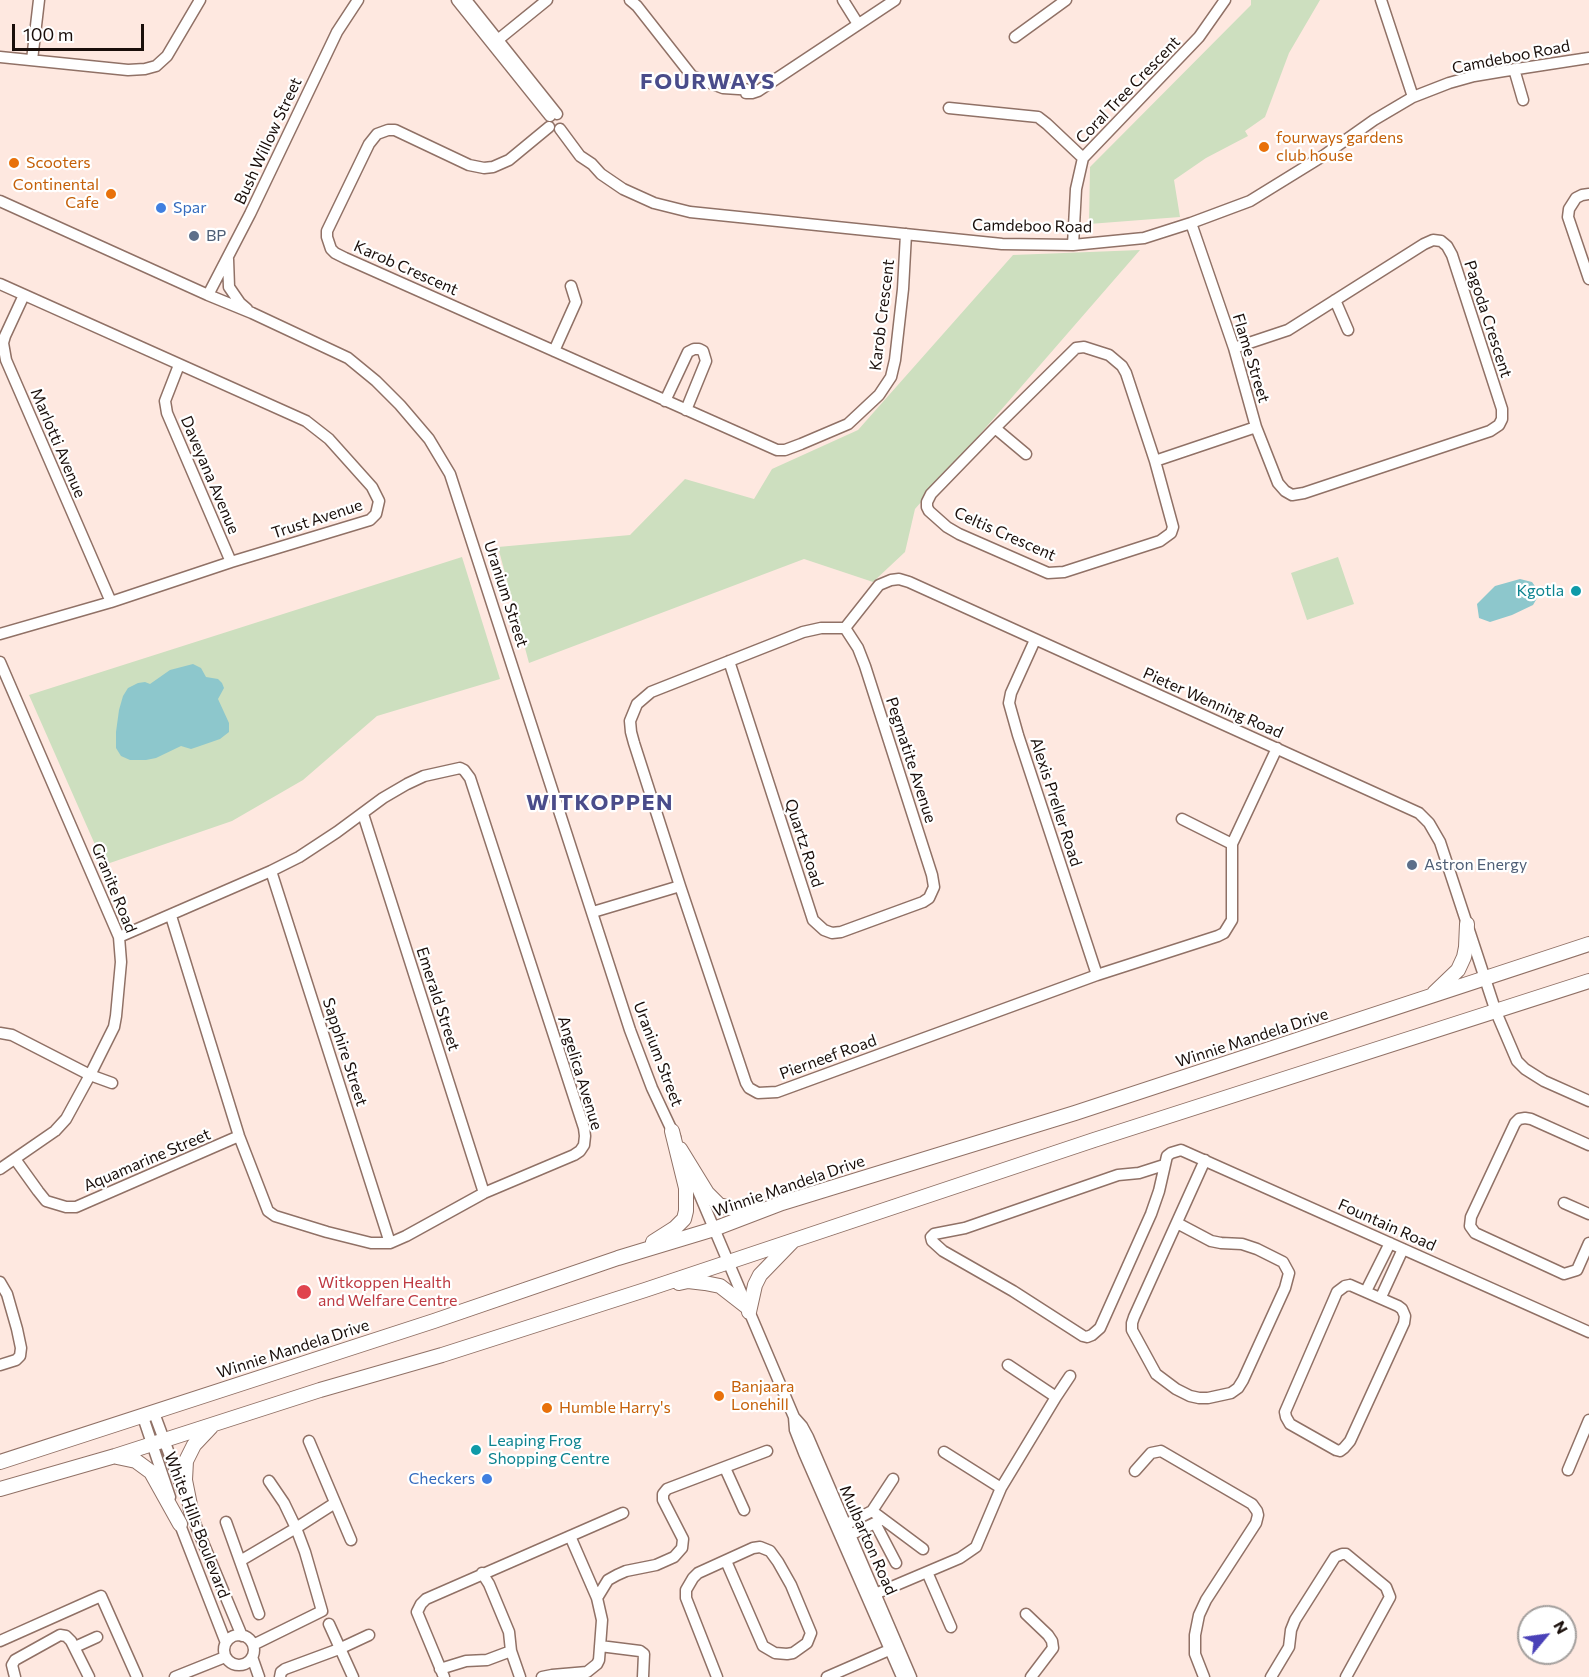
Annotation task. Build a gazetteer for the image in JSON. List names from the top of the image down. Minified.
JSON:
{"streets":{"main road":["Winnie Mandela Drive"],"street":["Camdeboo Road","Coral Tree Crescent","Bush Willow Street","Karob Crescent","Pagoda Crescent","Flame Street","Marlotti Avenue","Daveyana Avenue","Trust Avenue","Celtis Crescent","Uranium Street","Pieter Wenning Road","Pegmatite Avenue","Alexis Preller Road","Quartz Road","Granite Road","Emerald Street","Sapphire Street","Pierneef Road","Angelica Avenue","Aquamarine Street","Fountain Road","White Hills Boulevard","Mulbarton Road"]},"crossings":[["Camdeboo Road","Coral Tree Crescent"],["Camdeboo Road","Karob Crescent"],["Camdeboo Road","Flame Street"],["Bush Willow Street","Uranium Street"],["Pagoda Crescent","Flame Street"],["Marlotti Avenue","Trust Avenue"],["Daveyana Avenue","Trust Avenue"],["Uranium Street","Winnie Mandela Drive"],["Uranium Street","Mulbarton Road"],["Pieter Wenning Road","Pegmatite Avenue"],["Pieter Wenning Road","Alexis Preller Road"],["Pieter Wenning Road","Winnie Mandela Drive"],["Pieter Wenning Road","Pierneef Road"],["Pegmatite Avenue","Quartz Road"],["Pegmatite Avenue","Pierneef Road"],["Alexis Preller Road","Pierneef Road"],["Quartz Road","Pierneef Road"],["Granite Road","Angelica Avenue"],["Granite Road","Aquamarine Street"],["Emerald Street","Angelica Avenue"],["Winnie Mandela Drive","White Hills Boulevard"],["Winnie Mandela Drive","Mulbarton Road"],["Sapphire Street","Angelica Avenue"]],"districts":["FOURWAYS","WITKOPPEN"],"places":["fourways gardens club house","Scooters","Continental Cafe","Spar","BP","Kgotla","Astron Energy","Witkoppen Health and Welfare Centre","Banjaara Lonehill","Humble Harry's","Leaping Frog Shopping Centre","Checkers"],"scale_bar":"100 m","north":"top right"}
